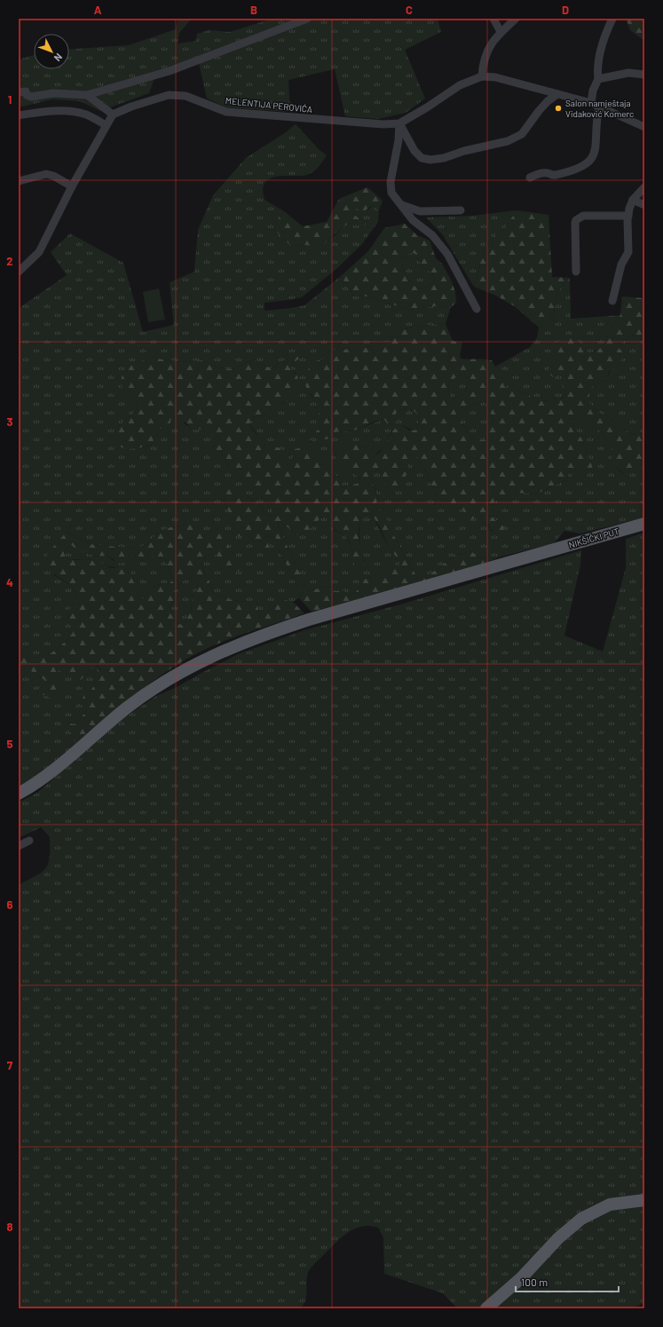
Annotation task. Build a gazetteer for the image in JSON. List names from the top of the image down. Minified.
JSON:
{"streets":{"main road":["NIKŠIĆKI PUT"],"street":["MELENTIJA PEROVIĆA"]},"places":["Salon namještaja Vidaković Komerc"],"scale_bar":"100 m","north":"bottom right","grid":{"columns":["A","B","C","D"],"rows":["1","2","3","4","5","6","7","8"]}}
